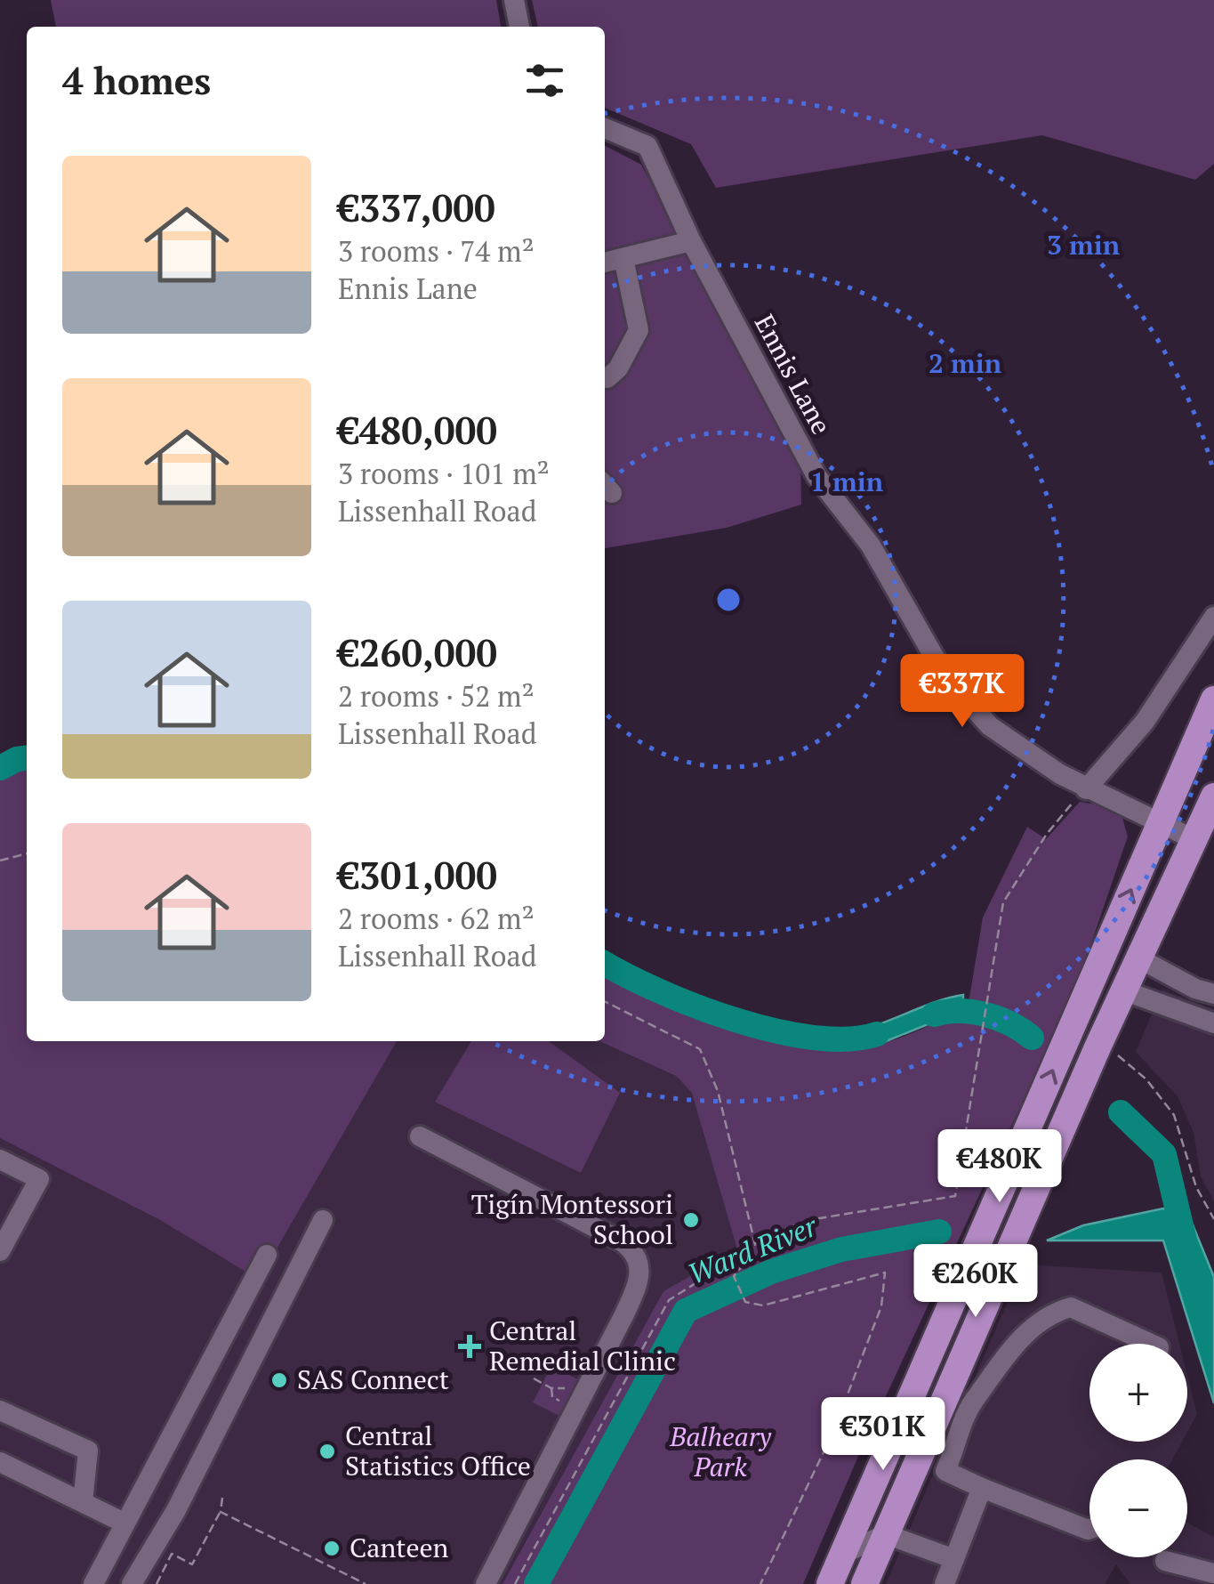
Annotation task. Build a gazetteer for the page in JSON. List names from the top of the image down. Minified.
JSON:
{"streets":{"street":["Ennis Lane"]},"water":["Ward River"],"parks":["Balheary Park"],"places":{"other":["Tigín Montessori School","SAS Connect","Central Statistics Office","Canteen"],"health":["Central Remedial Clinic"]},"page":{"heading":"4 homes","list":[{"name":"€337,000","note":"3 rooms · 74 m² · Ennis Lane"},{"name":"€480,000","note":"3 rooms · 101 m² · Lissenhall Road"},{"name":"€260,000","note":"2 rooms · 52 m² · Lissenhall Road"},{"name":"€301,000","note":"2 rooms · 62 m² · Lissenhall Road"}],"price":["€337K","€480K","€260K","€301K"],"map_buttons":["+","−"]},"rings":["3 min","2 min","1 min"]}
